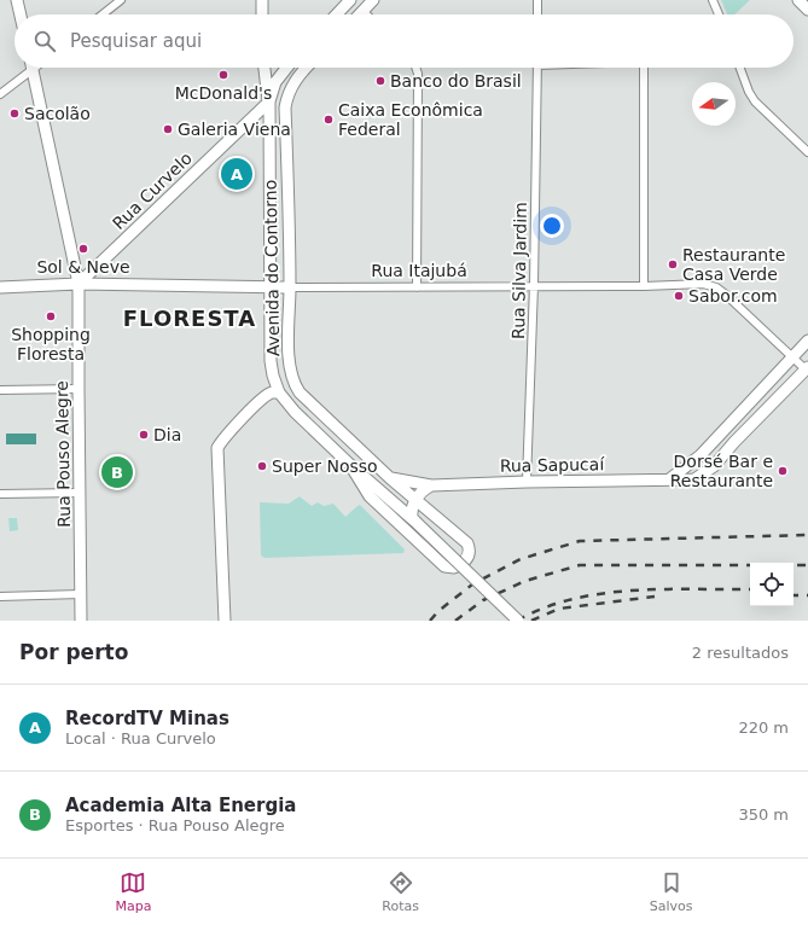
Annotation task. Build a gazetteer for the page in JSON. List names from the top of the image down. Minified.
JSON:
{"streets":{"street":["Rua Curvelo","Avenida do Contorno","Rua Itajubá","Rua Silva Jardim","Rua Pouso Alegre","Rua Sapucaí"]},"crossings":[["Rua Curvelo","Avenida do Contorno"],["Rua Curvelo","Rua Itajubá"],["Rua Curvelo","Rua Pouso Alegre"],["Avenida do Contorno","Rua Itajubá"],["Avenida do Contorno","Rua Sapucaí"],["Rua Itajubá","Rua Silva Jardim"],["Rua Itajubá","Rua Pouso Alegre"],["Rua Itajubá","Rua Sapucaí"],["Rua Silva Jardim","Rua Sapucaí"]],"districts":["FLORESTA"],"places":["McDonald's","Banco do Brasil","Sacolão","Caixa Econômica Federal","Galeria Viena","Sol & Neve","Restaurante Casa Verde","Sabor.com","Shopping Floresta","Dia","Super Nosso","Dorsé Bar e Restaurante"],"north":"left","page":{"search":"Pesquisar aqui","pins":["A","B"],"heading":["Por perto","2 resultados"],"list":[{"mark":"A","name":"RecordTV Minas","note":"Local · Rua Curvelo","value":"220 m"},{"mark":"B","name":"Academia Alta Energia","note":"Esportes · Rua Pouso Alegre","value":"350 m"}],"nav":["Mapa","Rotas","Salvos"]}}
